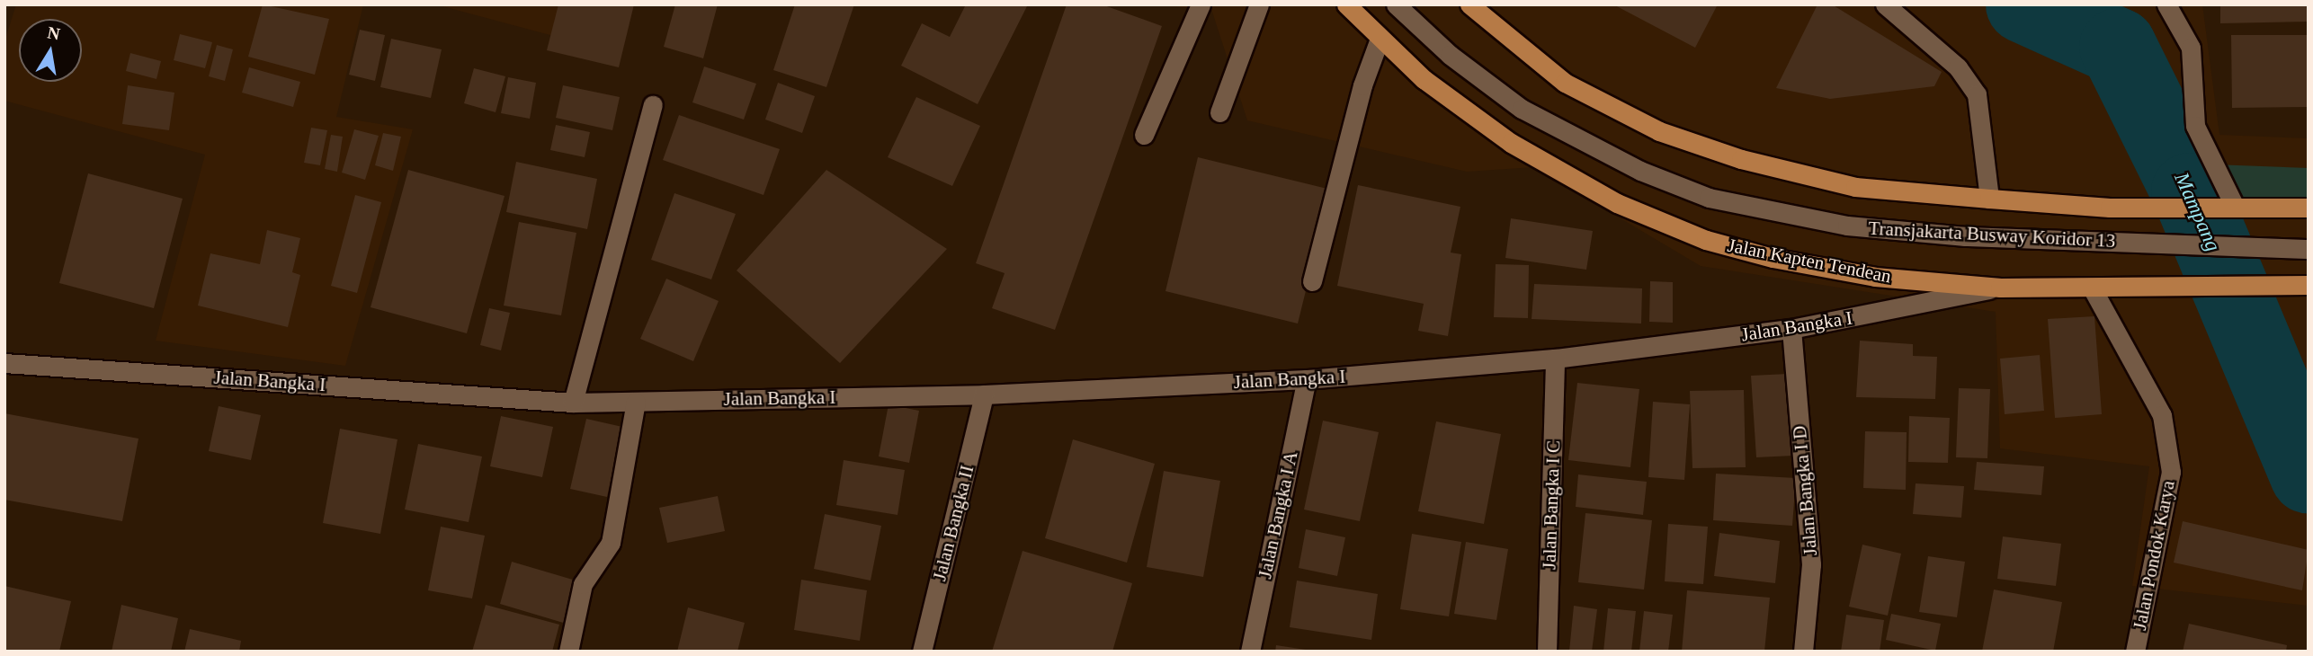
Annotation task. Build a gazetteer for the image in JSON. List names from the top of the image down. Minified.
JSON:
{"streets":{"main road":["Jalan Kapten Tendean"],"street":["Transjakarta Busway Koridor 13","Jalan Bangka I","Jalan Bangka I D","Jalan Bangka I C","Jalan Bangka I A","Jalan Bangka II","Jalan Pondok Karya"]},"crossings":[["Jalan Kapten Tendean","Jalan Bangka I"],["Jalan Kapten Tendean","Jalan Pondok Karya"],["Jalan Bangka I","Jalan Bangka I D"],["Jalan Bangka I","Jalan Bangka I C"],["Jalan Bangka I","Jalan Bangka I A"],["Jalan Bangka I","Jalan Bangka II"]],"water":["Mampang"],"north":"top"}
